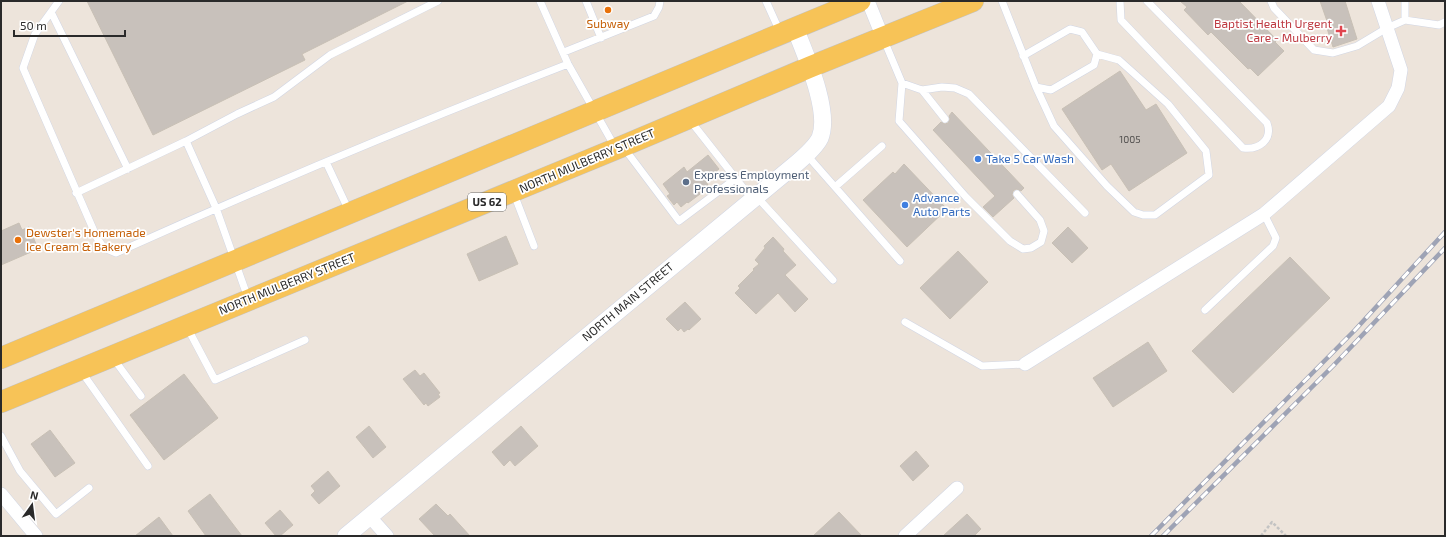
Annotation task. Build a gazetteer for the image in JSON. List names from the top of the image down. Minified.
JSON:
{"streets":{"main road":["NORTH MULBERRY STREET","US 62"],"street":["NORTH MAIN STREET"]},"crossings":[["NORTH MULBERRY STREET","NORTH MAIN STREET"]],"places":{"other":["Subway","Take 5 Car Wash","Express Employment Professionals","Advance Auto Parts","Dewster's Homemade Ice Cream & Bakery"],"health":["Baptist Health Urgent Care - Mulberry"]},"house_numbers":["1005"],"scale_bar":"50 m","north":"top"}
